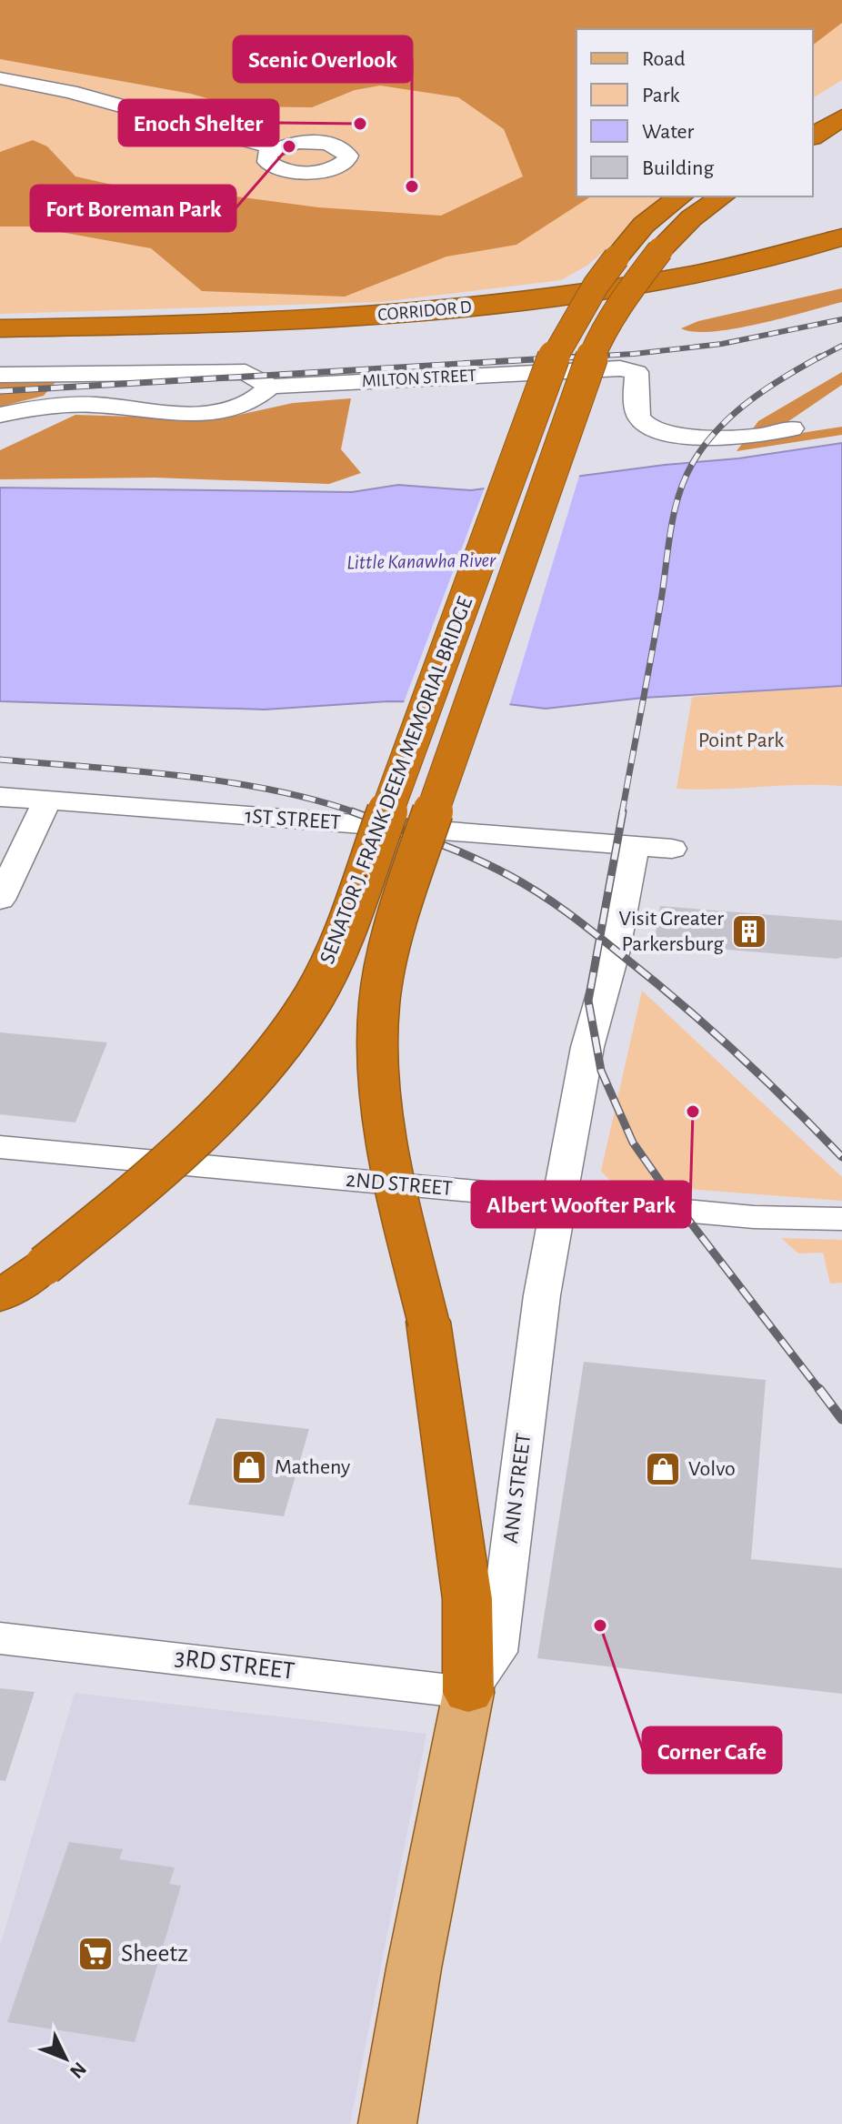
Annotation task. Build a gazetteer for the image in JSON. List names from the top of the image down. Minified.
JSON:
{"streets":{"highway":["CORRIDOR D","SENATOR J. FRANK DEEM MEMORIAL BRIDGE"],"main road":["ANN STREET"],"street":["MILTON STREET","1ST STREET","2ND STREET","3RD STREET"]},"crossings":[["SENATOR J. FRANK DEEM MEMORIAL BRIDGE","ANN STREET"],["SENATOR J. FRANK DEEM MEMORIAL BRIDGE","3RD STREET"],["1ST STREET","ANN STREET"],["2ND STREET","ANN STREET"],["ANN STREET","3RD STREET"]],"water":["Little Kanawha River"],"parks":["Point Park"],"places":{"other":["Enoch Shelter","Fort Boreman Park","Scenic Overlook","Albert Woofter Park","Corner Cafe"],"building":["Visit Greater Parkersburg"],"shop":["Matheny","Volvo"],"supermarket":["Sheetz"]},"legend":["Road","Park","Water","Building"],"north":"bottom right"}
